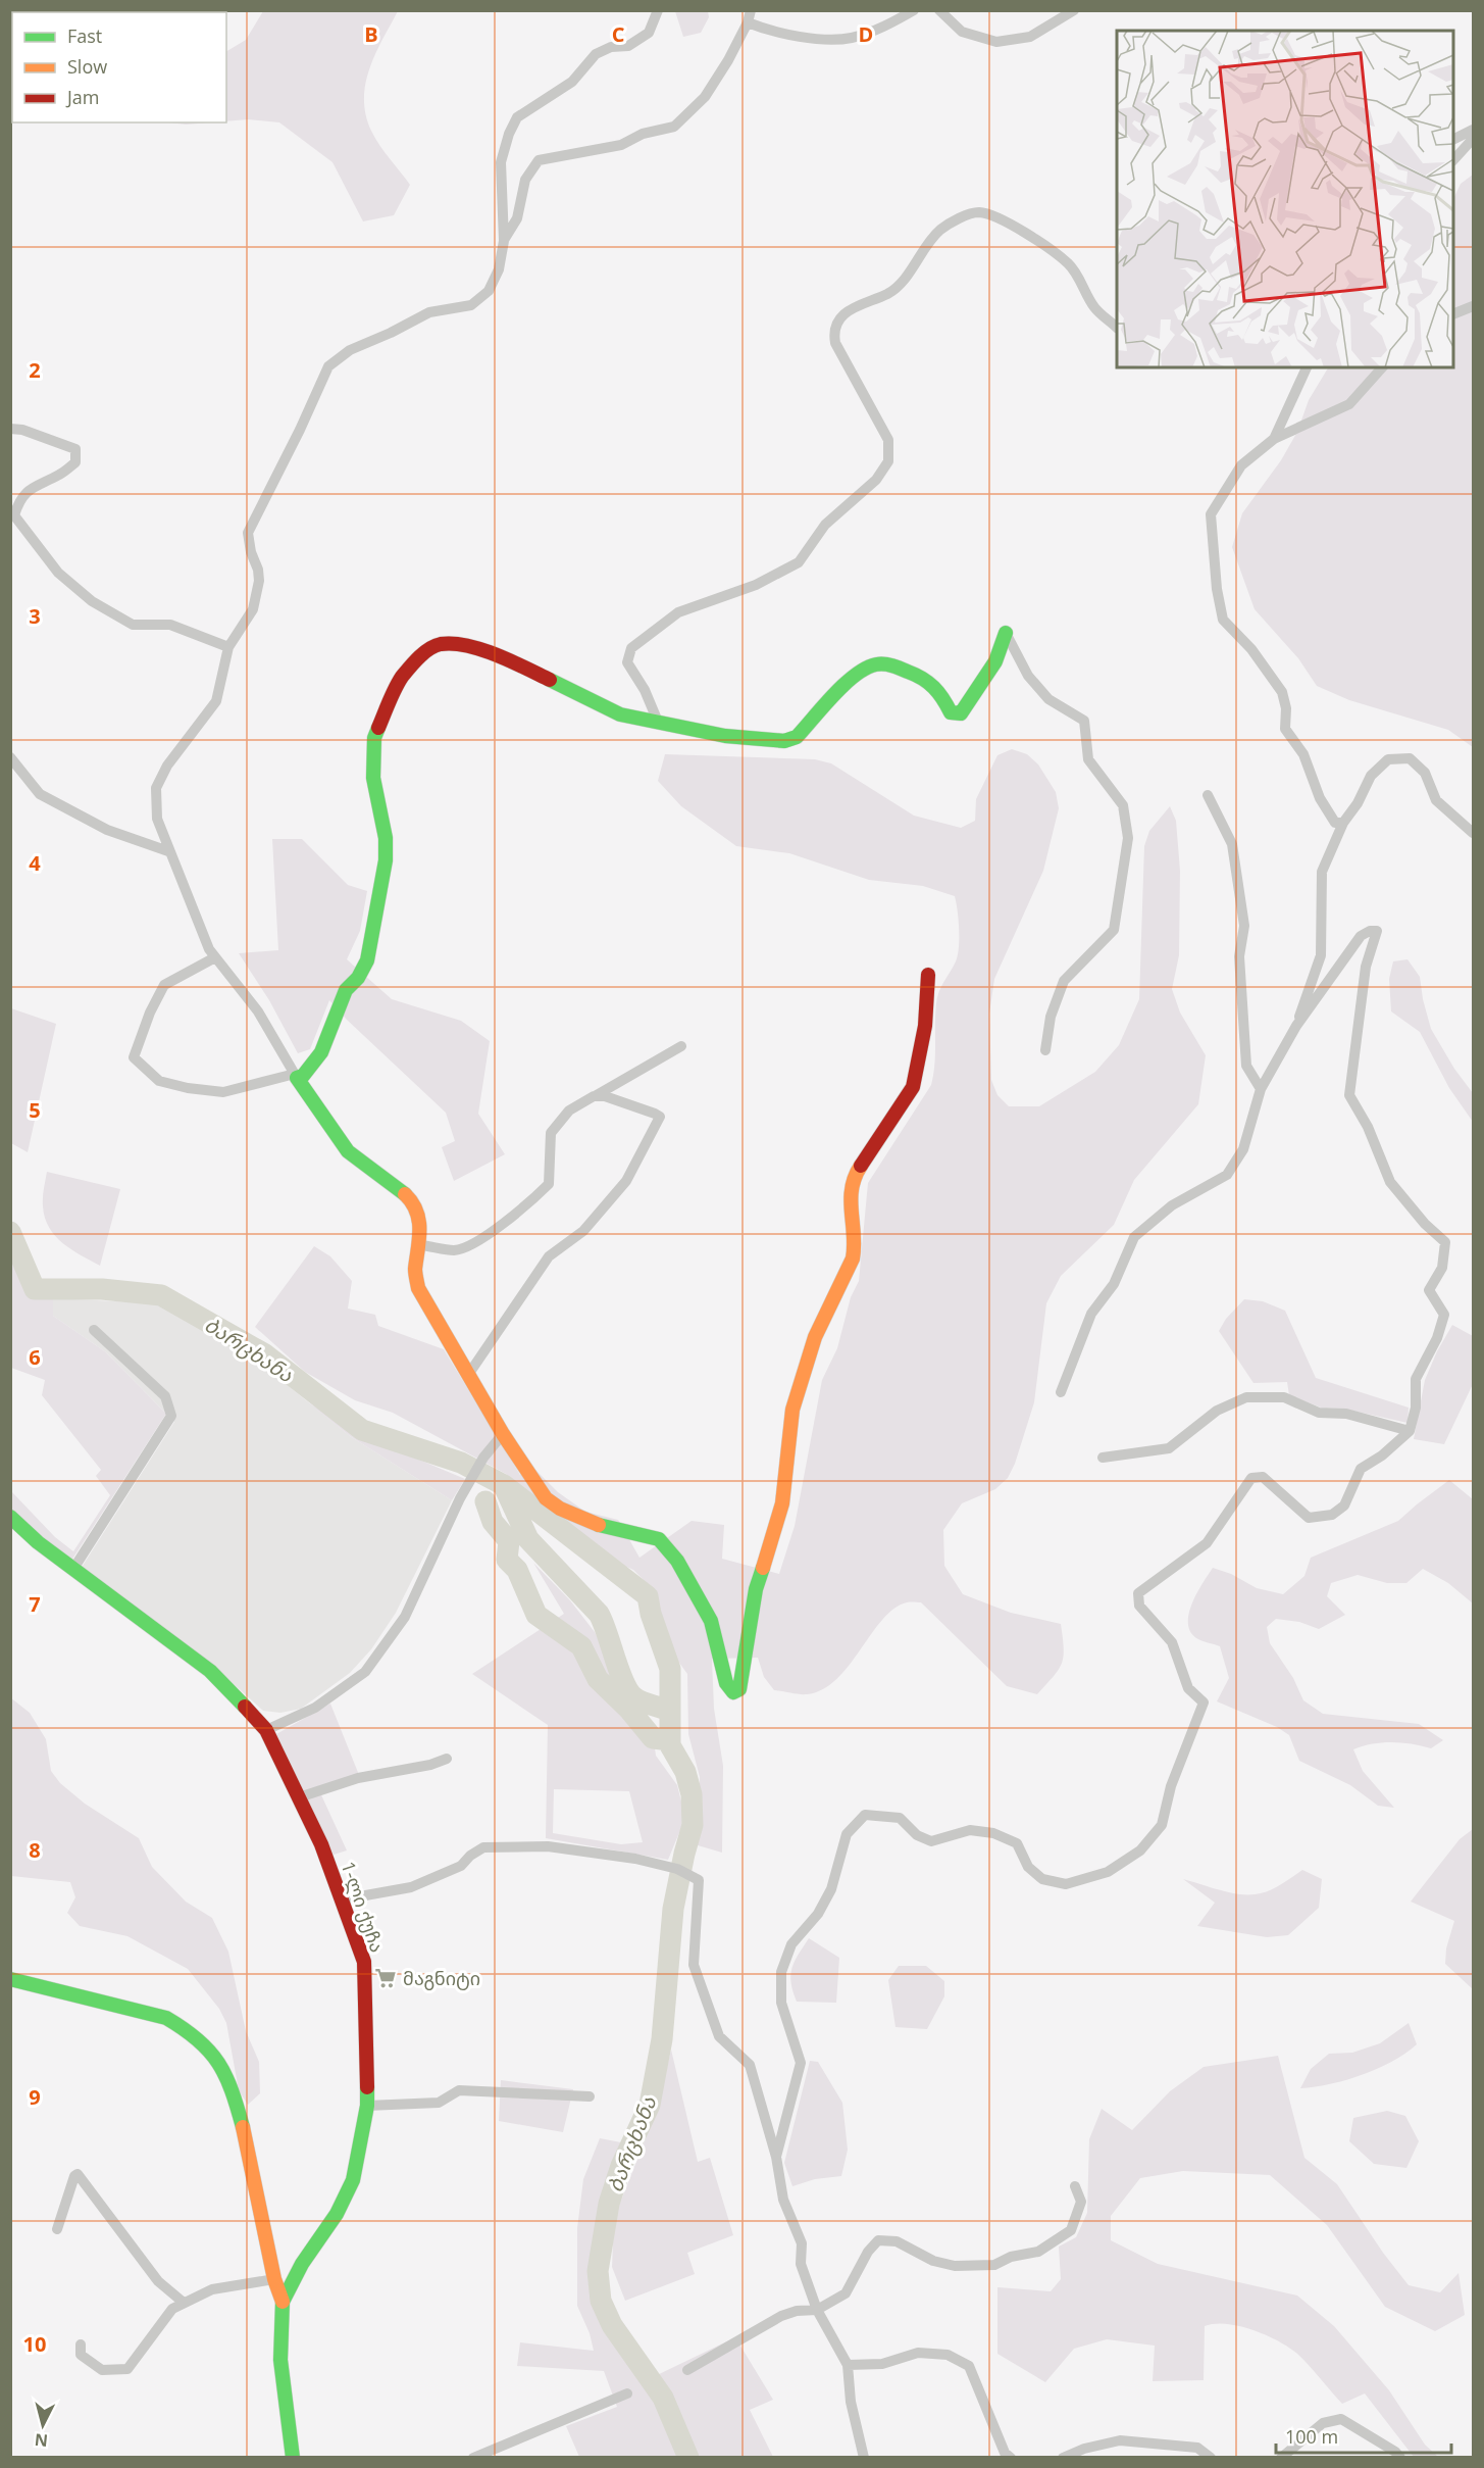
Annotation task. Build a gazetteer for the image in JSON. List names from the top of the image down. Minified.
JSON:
{"streets":{"street":["1-ლი ქუჩა"]},"water":["ბარცხანა"],"places":{"supermarket":["მაგნიტი"]},"legend":["Fast","Slow","Jam"],"scale_bar":"100 m","north":"bottom","grid":{"columns":["B","C","D"],"rows":["2","3","4","5","6","7","8","9","10"]}}
